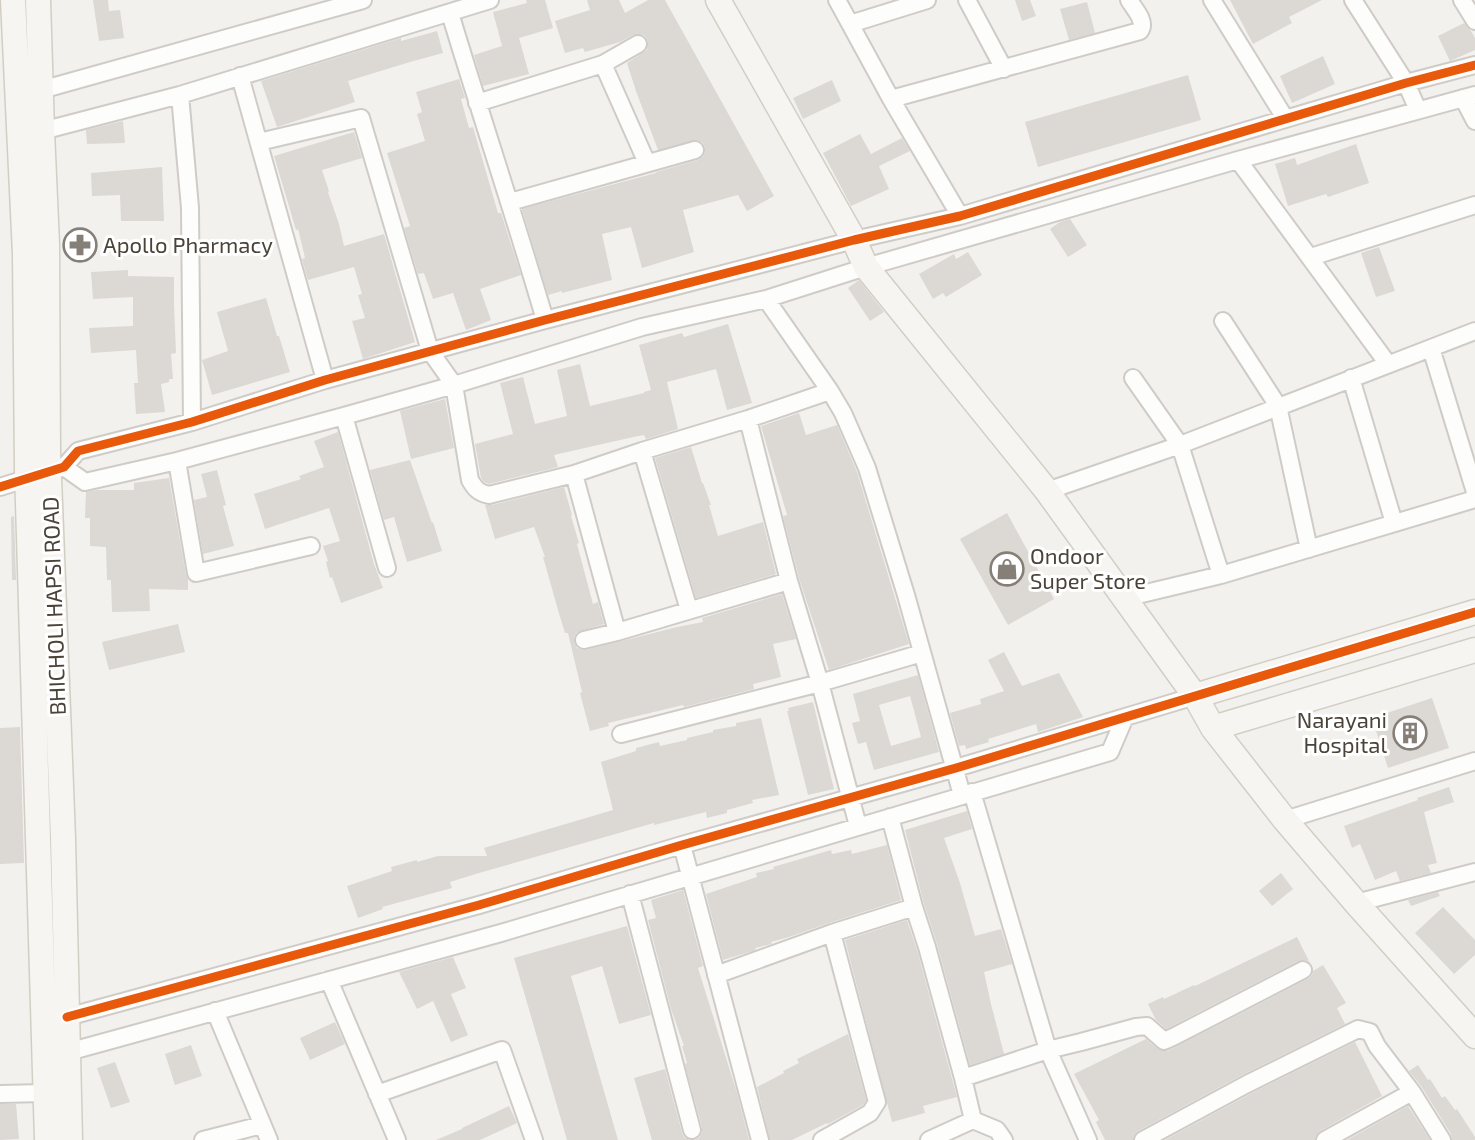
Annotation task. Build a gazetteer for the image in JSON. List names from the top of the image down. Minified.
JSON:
{"streets":{"street":["BHICHOLI HAPSI ROAD"]},"places":{"pharmacy":["Apollo Pharmacy"],"shop":["Ondoor Super Store"],"building":["Narayani Hospital"]}}
